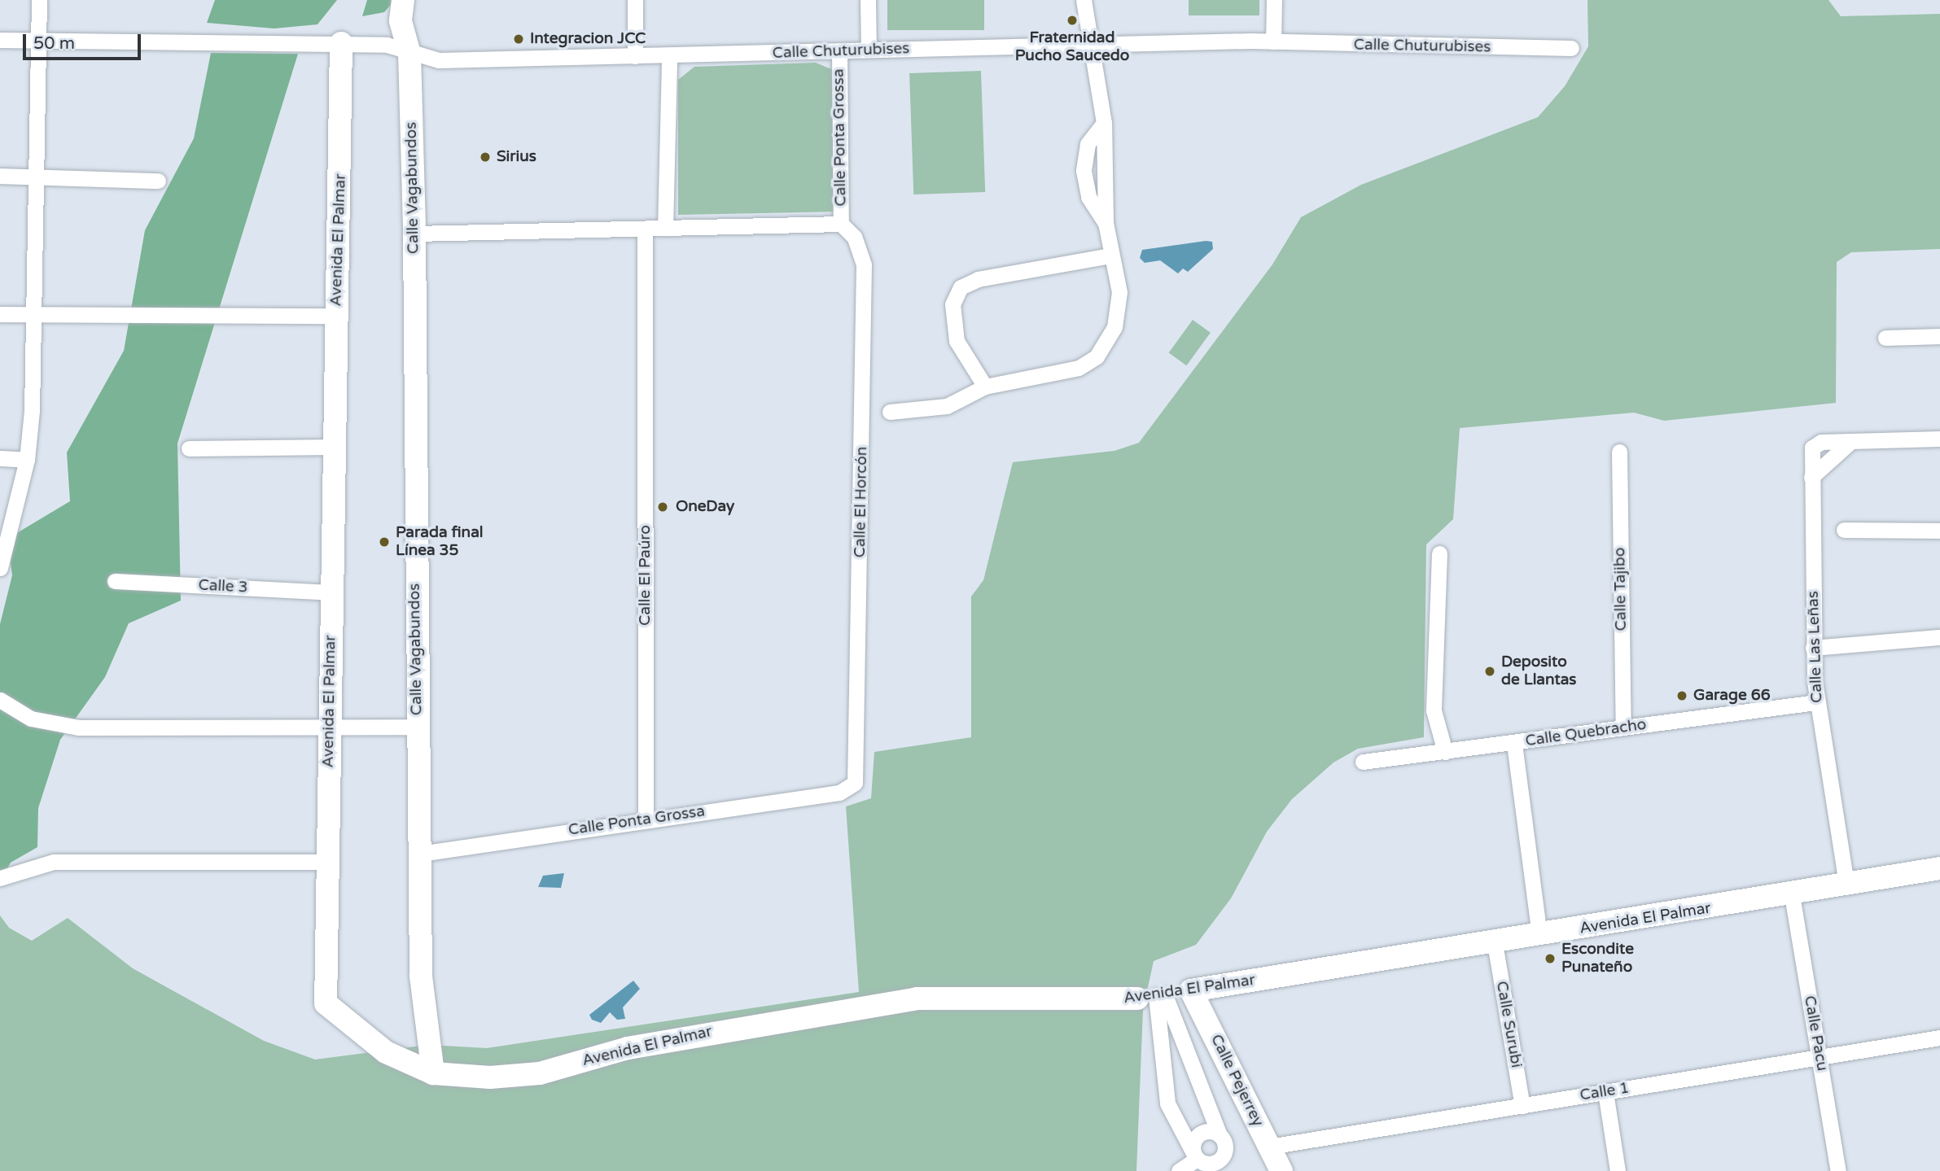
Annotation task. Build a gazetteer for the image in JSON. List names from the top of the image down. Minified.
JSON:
{"streets":{"street":["Calle Chuturubises","Calle Ponta Grossa","Calle Vagabundos","Avenida El Palmar","Calle El Horcón","Calle El Paúro","Calle 3","Calle Tajibo","Calle Las Leñas","Calle Quebracho","Calle Surubi","Calle Pacu","Calle Pejerrey","Calle 1"]},"crossings":[["Calle Chuturubises","Calle Ponta Grossa"],["Calle Chuturubises","Calle Vagabundos"],["Calle Chuturubises","Avenida El Palmar"],["Calle Ponta Grossa","Calle Vagabundos"],["Calle Ponta Grossa","Calle El Horcón"],["Calle Ponta Grossa","Calle El Paúro"],["Calle Vagabundos","Avenida El Palmar"],["Avenida El Palmar","Calle 3"],["Avenida El Palmar","Calle Las Leñas"],["Avenida El Palmar","Calle Quebracho"],["Avenida El Palmar","Calle Surubi"],["Avenida El Palmar","Calle Pacu"],["Avenida El Palmar","Calle Pejerrey"],["Calle Tajibo","Calle Quebracho"],["Calle Las Leñas","Calle Quebracho"],["Calle Surubi","Calle 1"],["Calle Pacu","Calle 1"],["Calle Pejerrey","Calle 1"]],"places":["Fraternidad Pucho Saucedo","Integracion JCC","Sirius","OneDay","Parada final Línea 35","Deposito de Llantas","Garage 66","Escondite Punateño"],"scale_bar":"50 m"}
